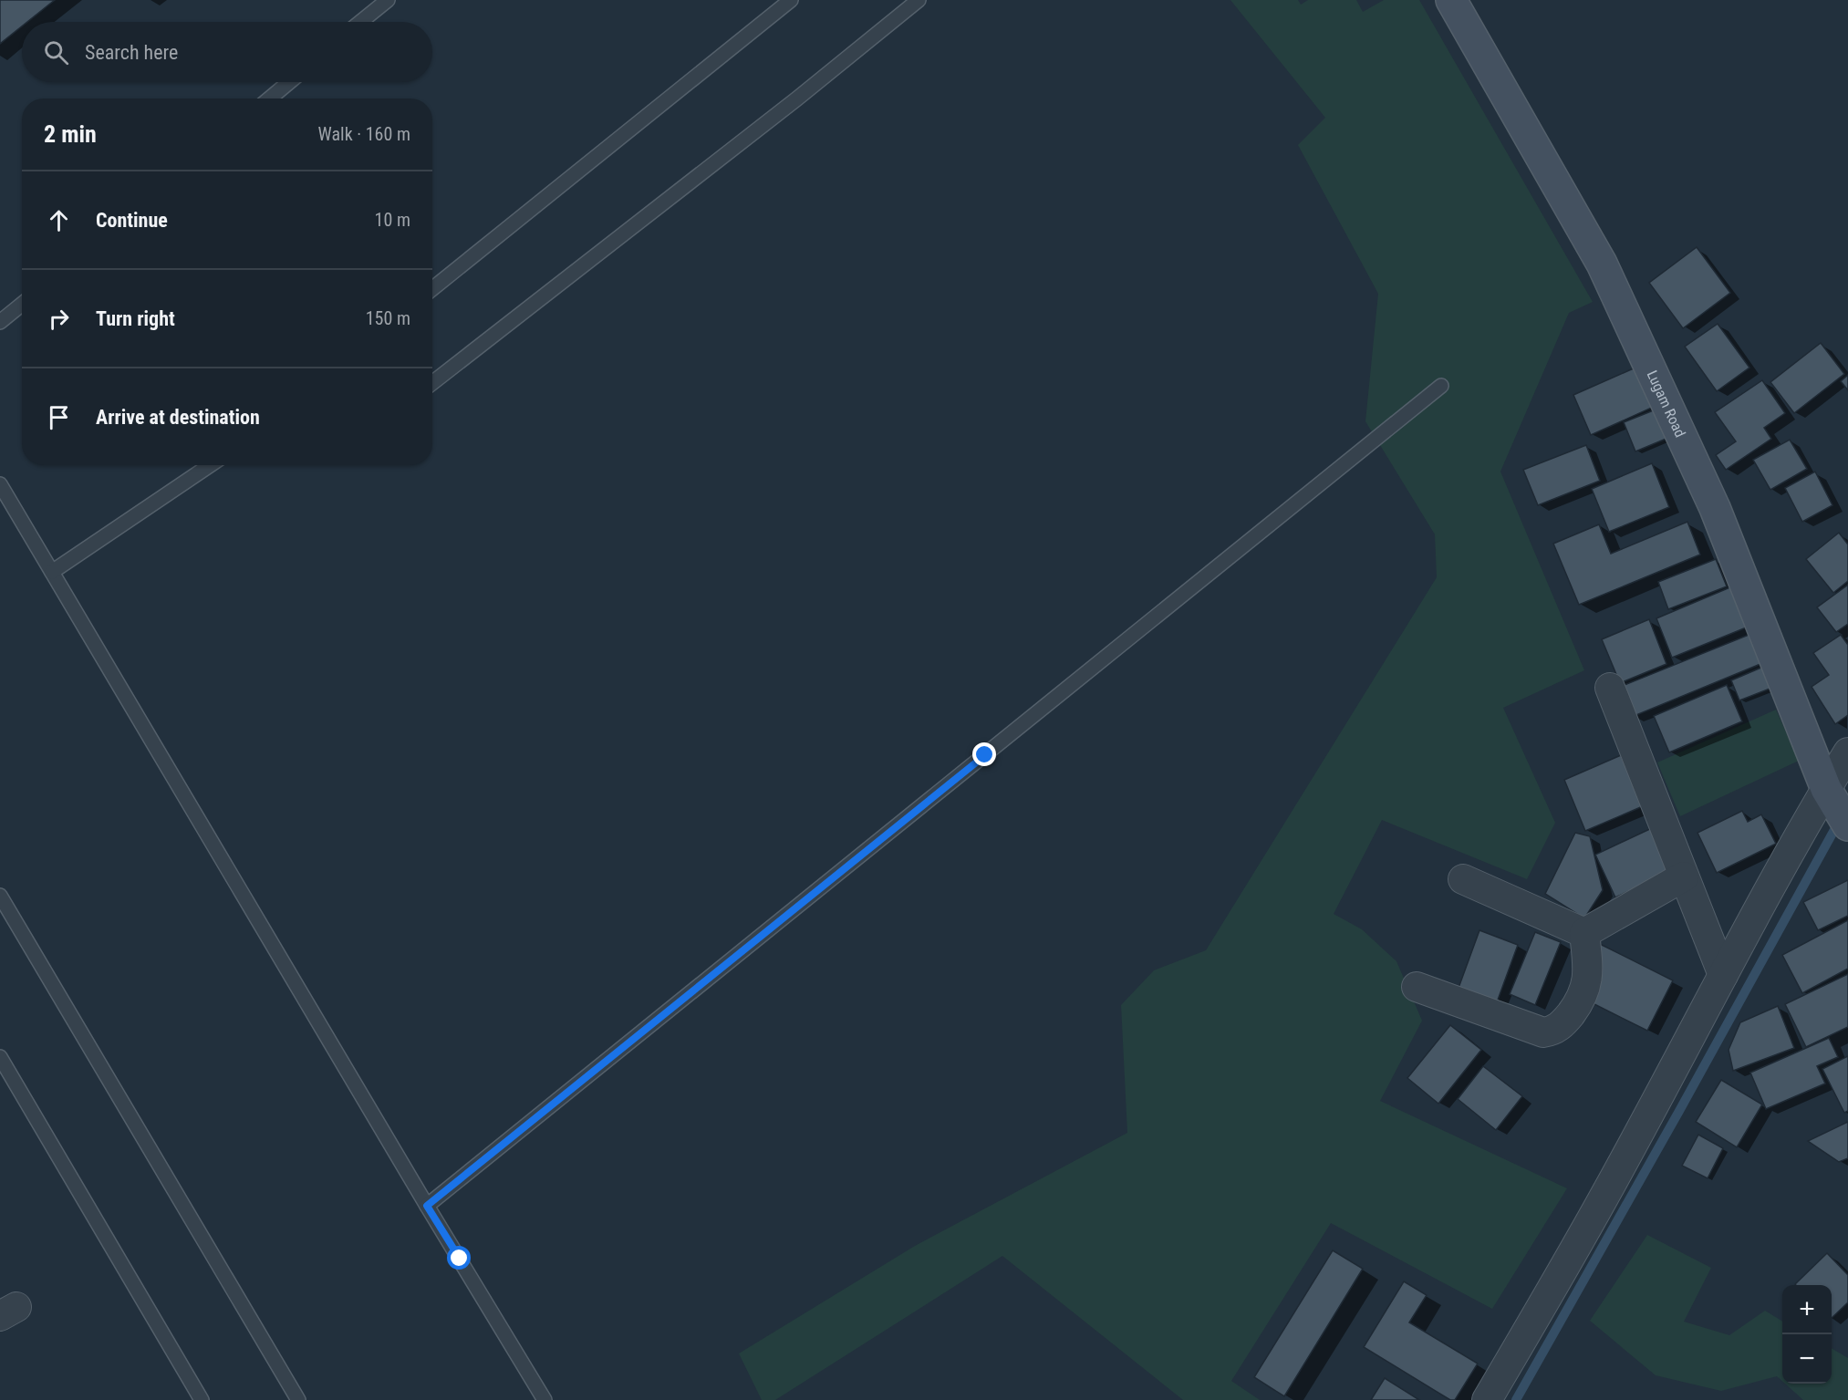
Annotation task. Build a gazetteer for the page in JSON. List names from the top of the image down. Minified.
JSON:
{"streets":{"street":["Lugam Road"]},"page":{"search":"Search here","heading":["2 min","Walk · 160 m"],"list":[["Continue","10 m"],["Turn right","150 m"],"Arrive at destination"],"map_buttons":["+","−"]}}
